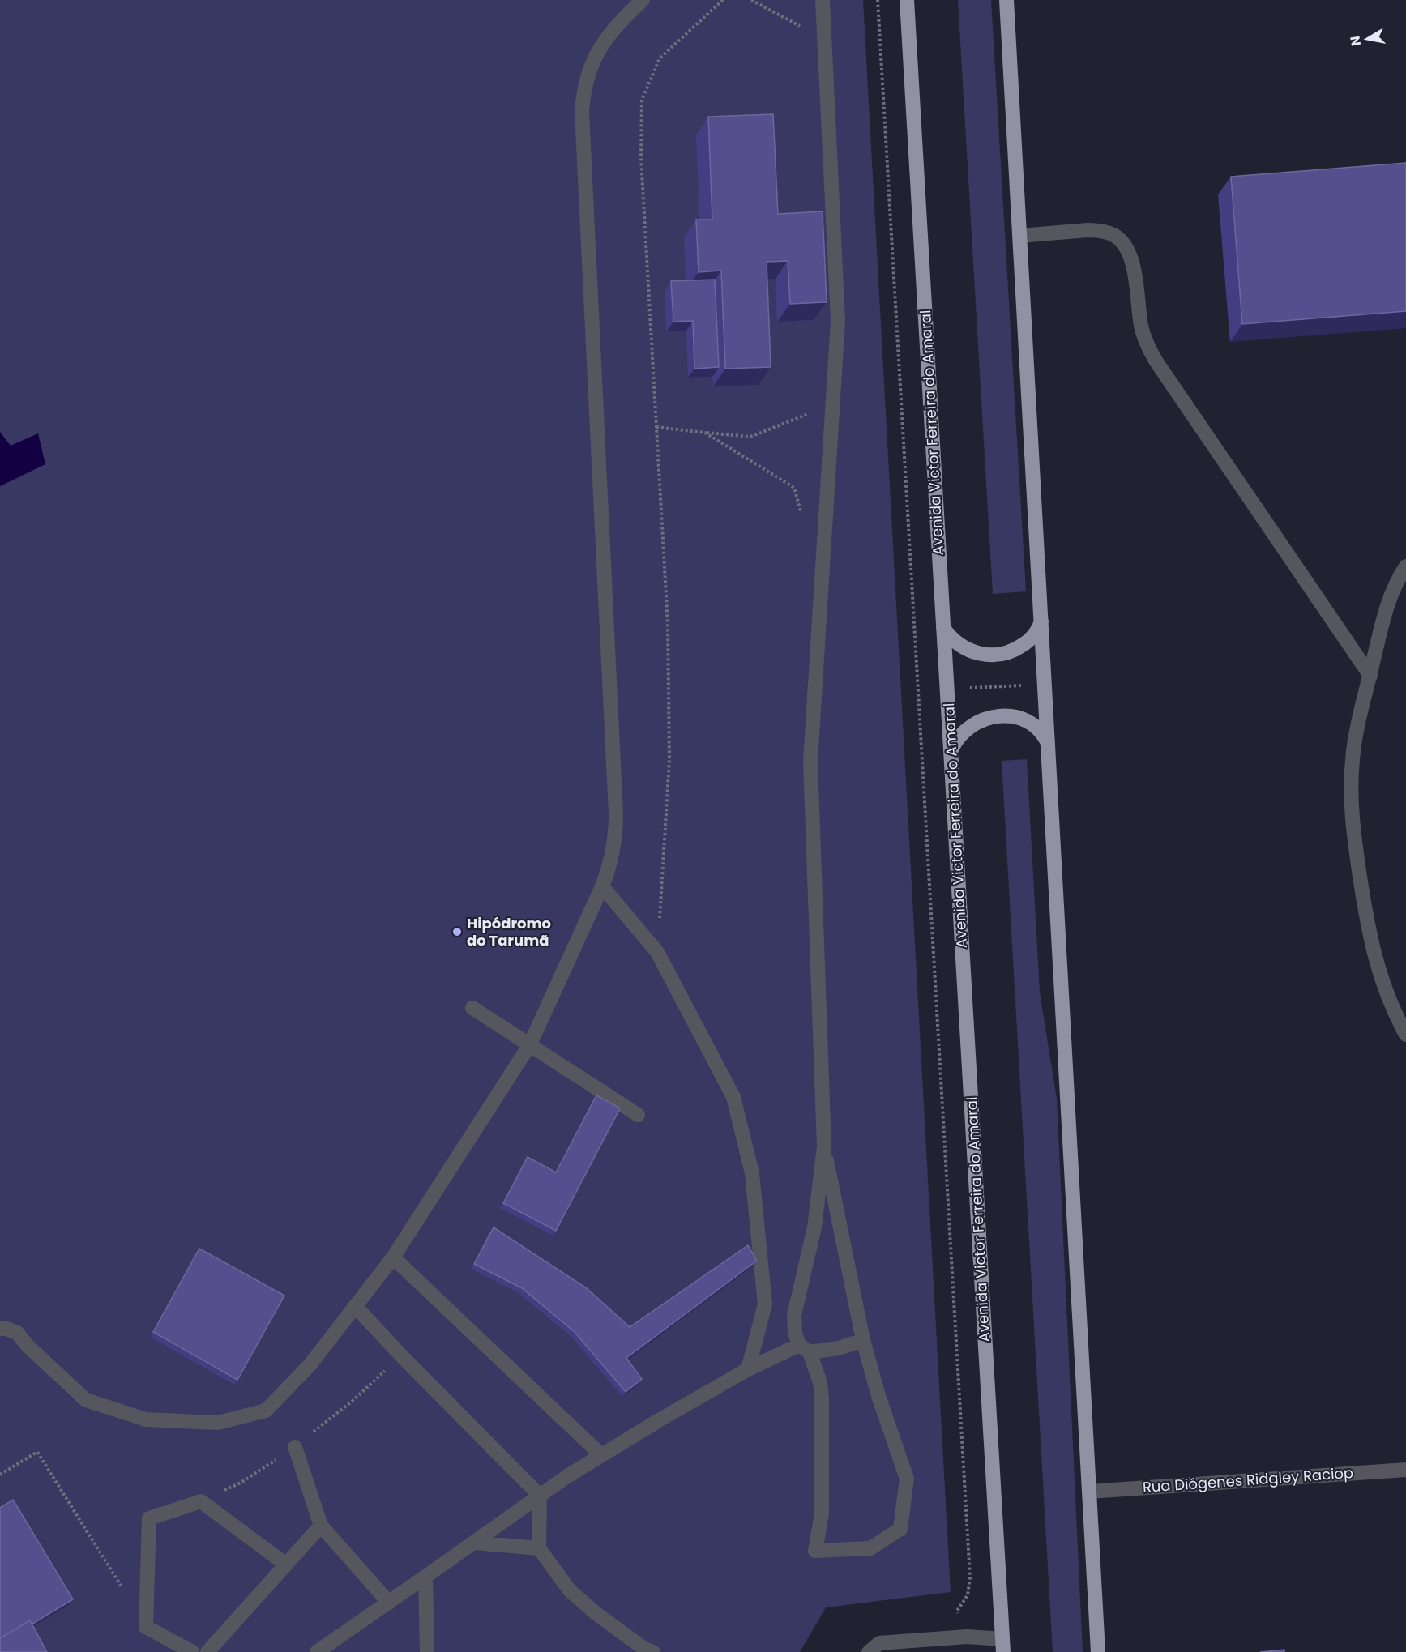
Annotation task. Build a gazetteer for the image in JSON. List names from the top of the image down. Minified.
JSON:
{"streets":{"highway":["Avenida Victor Ferreira do Amaral"],"street":["Rua Diógenes Ridgley Raciop"]},"places":["Hipódromo do Tarumã"],"north":"left"}
